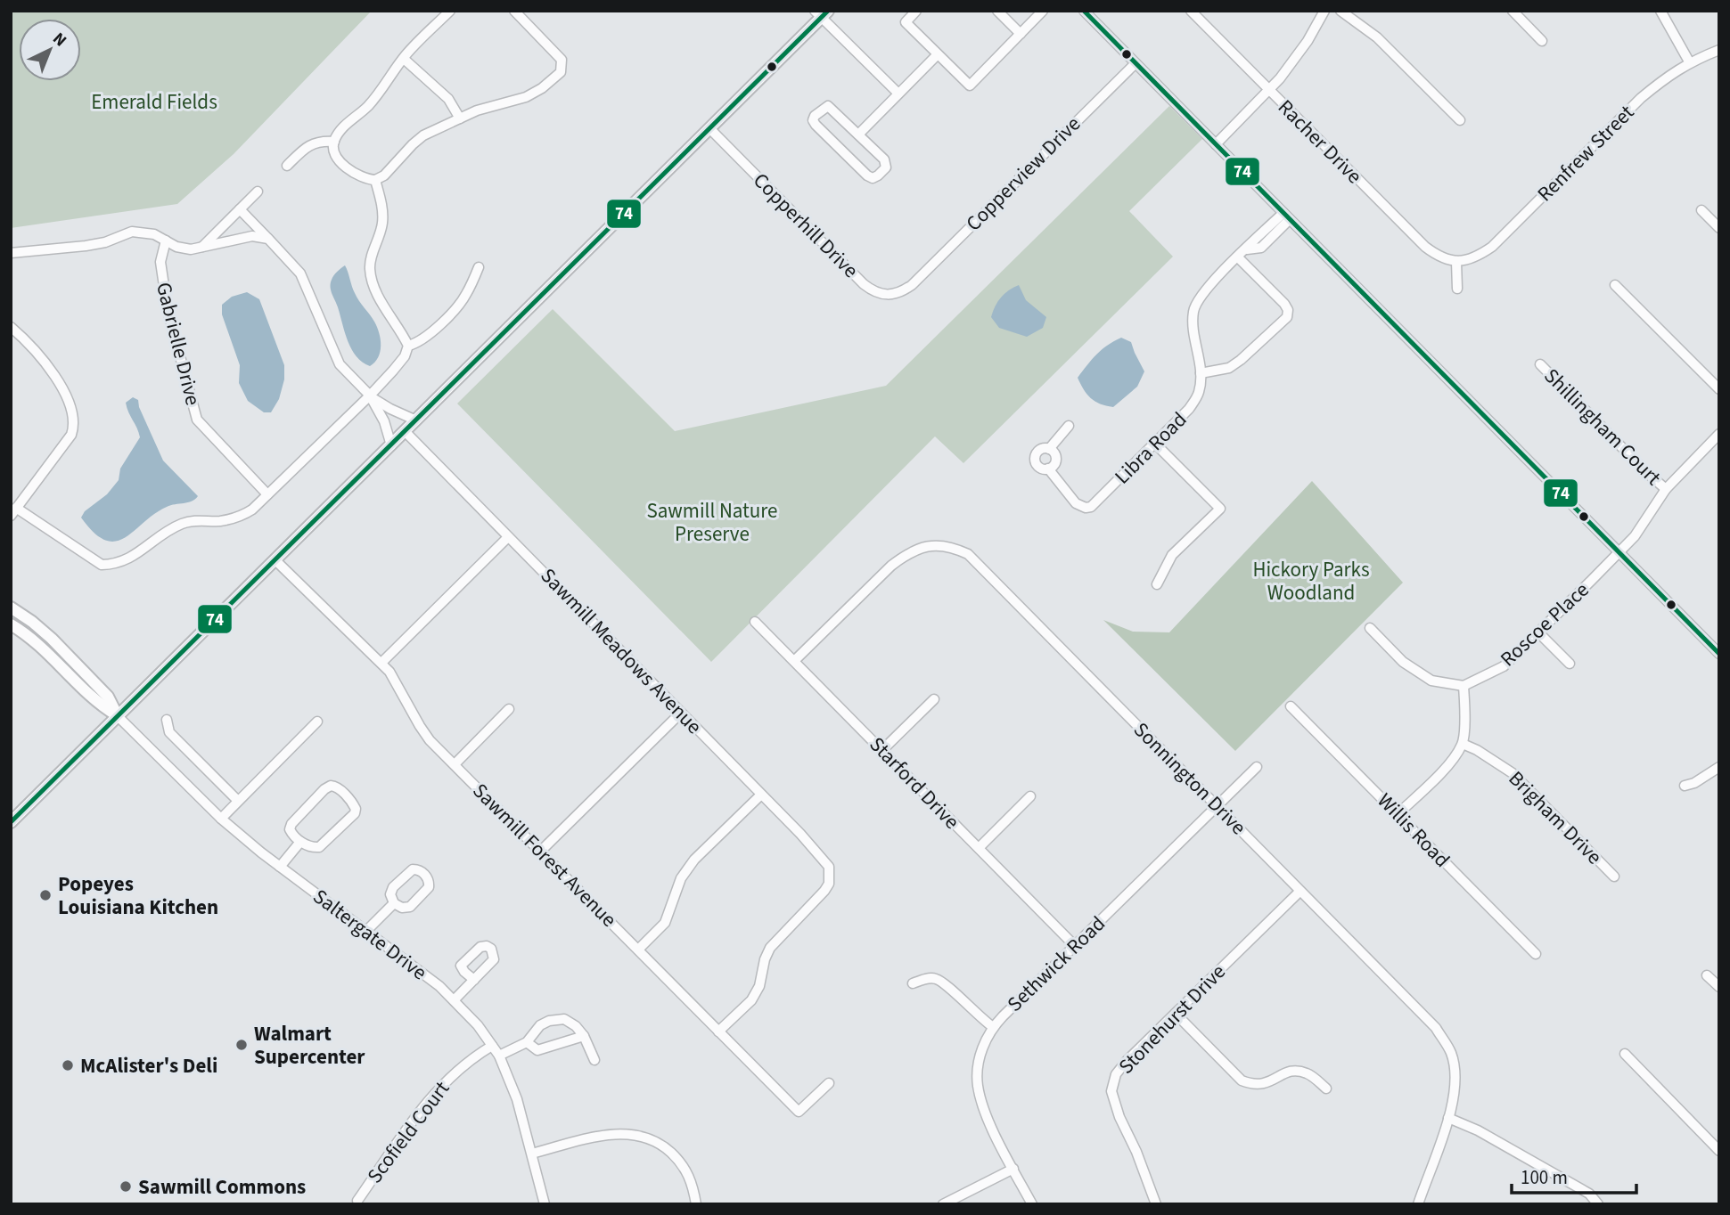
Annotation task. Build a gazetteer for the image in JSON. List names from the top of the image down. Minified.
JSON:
{"streets":{"street":["Racher Drive","Renfrew Street","Copperview Drive","Copperhill Drive","Gabrielle Drive","Shillingham Court","Libra Road","Roscoe Place","Sawmill Meadows Avenue","Sonnington Drive","Starford Drive","Brigham Drive","Willis Road","Sawmill Forest Avenue","Saltergate Drive","Sethwick Road","Stonehurst Drive","Scofield Court"]},"crossings":[["Racher Drive","Renfrew Street"],["Copperview Drive","Copperhill Drive"],["Shillingham Court","Roscoe Place"],["Sawmill Meadows Avenue","Sawmill Forest Avenue"],["Sonnington Drive","Starford Drive"],["Sonnington Drive","Sethwick Road"],["Sonnington Drive","Stonehurst Drive"],["Starford Drive","Sethwick Road"],["Saltergate Drive","Scofield Court"]],"parks":["Emerald Fields","Sawmill Nature Preserve","Hickory Parks Woodland"],"places":["Popeyes Louisiana Kitchen","Walmart Supercenter","McAlister's Deli","Sawmill Commons"],"lines":["transit line 74"],"scale_bar":"100 m","north":"top right"}
